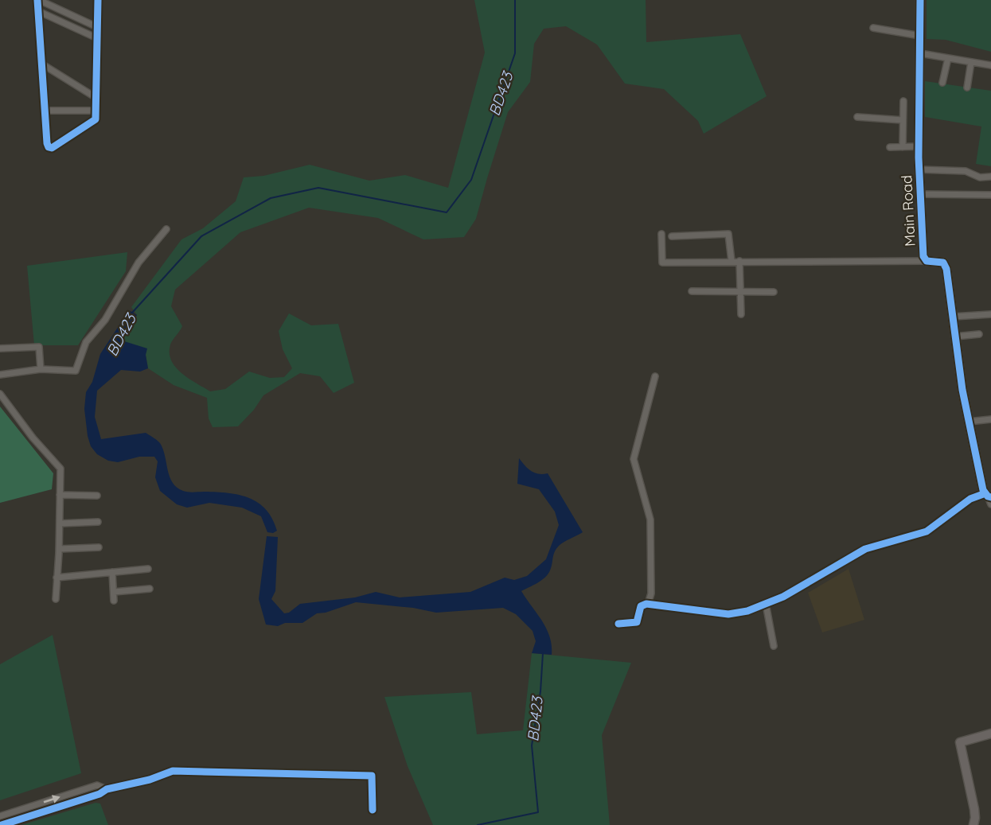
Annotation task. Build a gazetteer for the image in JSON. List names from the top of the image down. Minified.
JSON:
{"streets":{"street":["Main Road"]},"water":["BD423"]}
